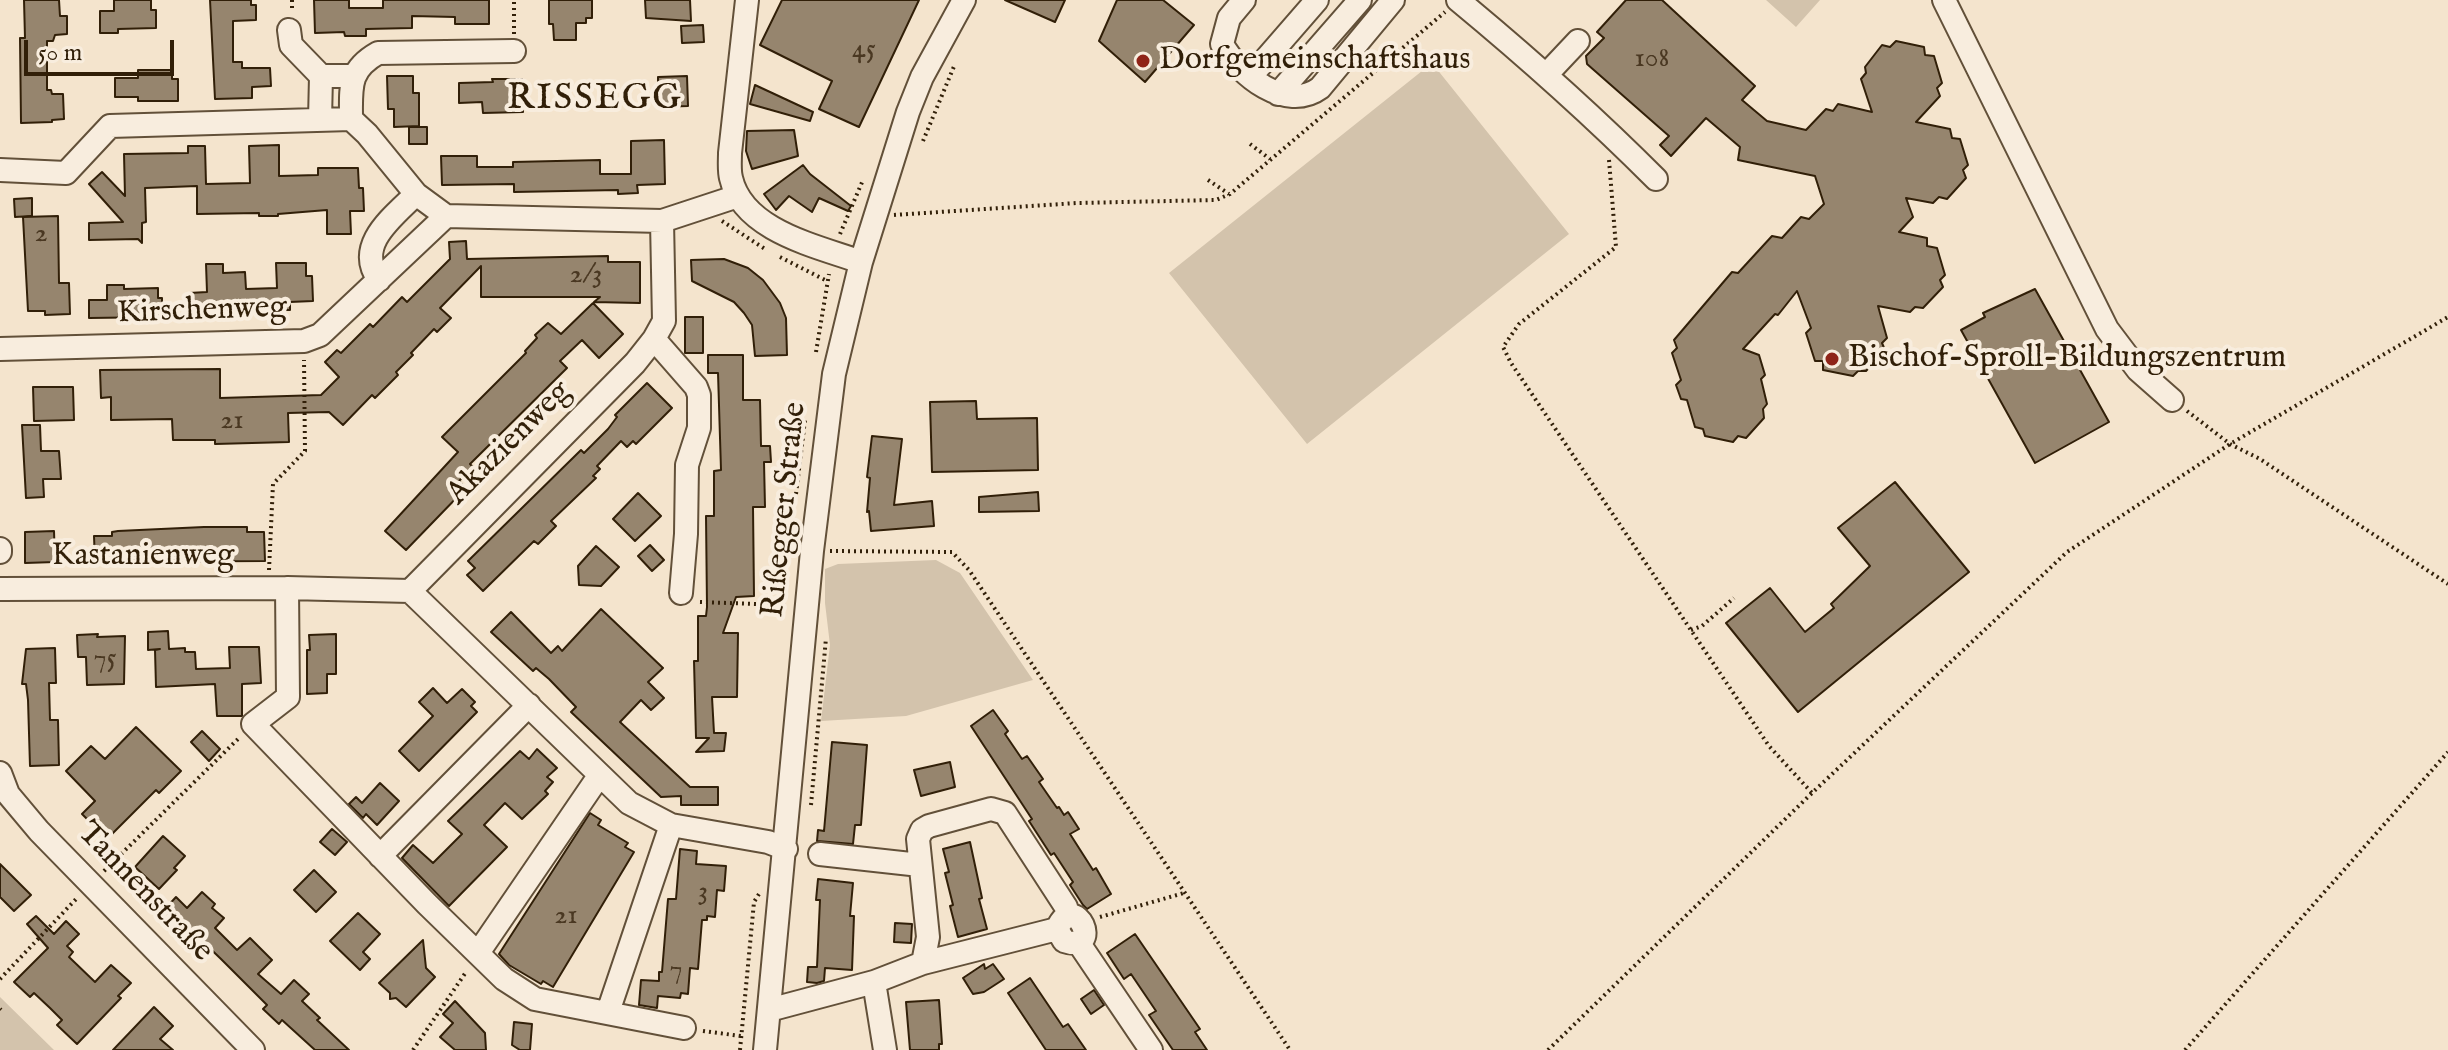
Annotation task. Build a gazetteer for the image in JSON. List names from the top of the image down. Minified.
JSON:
{"streets":{"street":["Kirschenweg","Akazienweg","Rißegger Straße","Kastanienweg","Tannenstraße"]},"crossings":[["Akazienweg","Kastanienweg"]],"districts":["RISSEGG"],"places":["Dorfgemeinschaftshaus","Bischof-Sproll-Bildungszentrum"],"house_numbers":["45","108","2","2/3","21","75","3","21","7"],"scale_bar":"50 m"}
